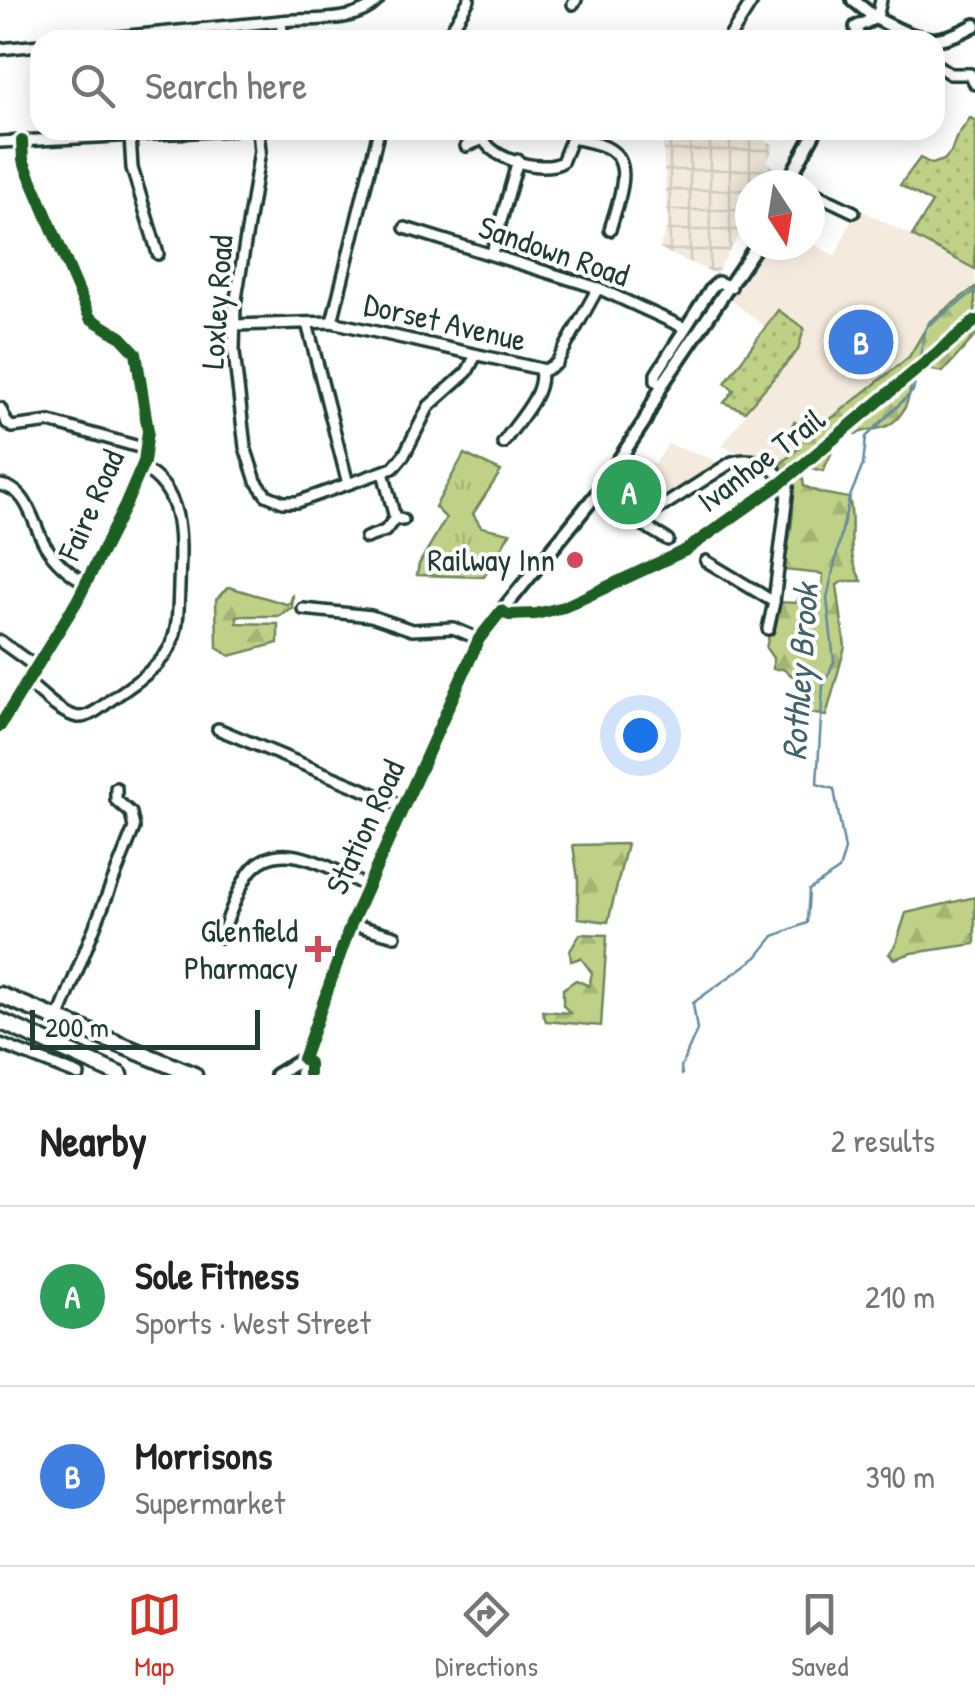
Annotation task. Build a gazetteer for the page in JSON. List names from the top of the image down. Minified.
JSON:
{"streets":{"street":["Sandown Road","Loxley Road","Dorset Avenue","Faire Road","Station Road"],"cycle path":["Ivanhoe Trail"]},"crossings":[["Sandown Road","Dorset Avenue"],["Sandown Road","Station Road"],["Loxley Road","Dorset Avenue"]],"water":["Rothley Brook"],"places":{"other":["Railway Inn"],"health":["Glenfield Pharmacy"]},"scale_bar":"200 m","north":"bottom","page":{"search":"Search here","pins":["B","A"],"scale":"200 m","heading":["Nearby","2 results"],"list":[{"mark":"A","name":"Sole Fitness","note":"Sports · West Street","value":"210 m"},{"mark":"B","name":"Morrisons","note":"Supermarket","value":"390 m"}],"nav":["Map","Directions","Saved"]}}
